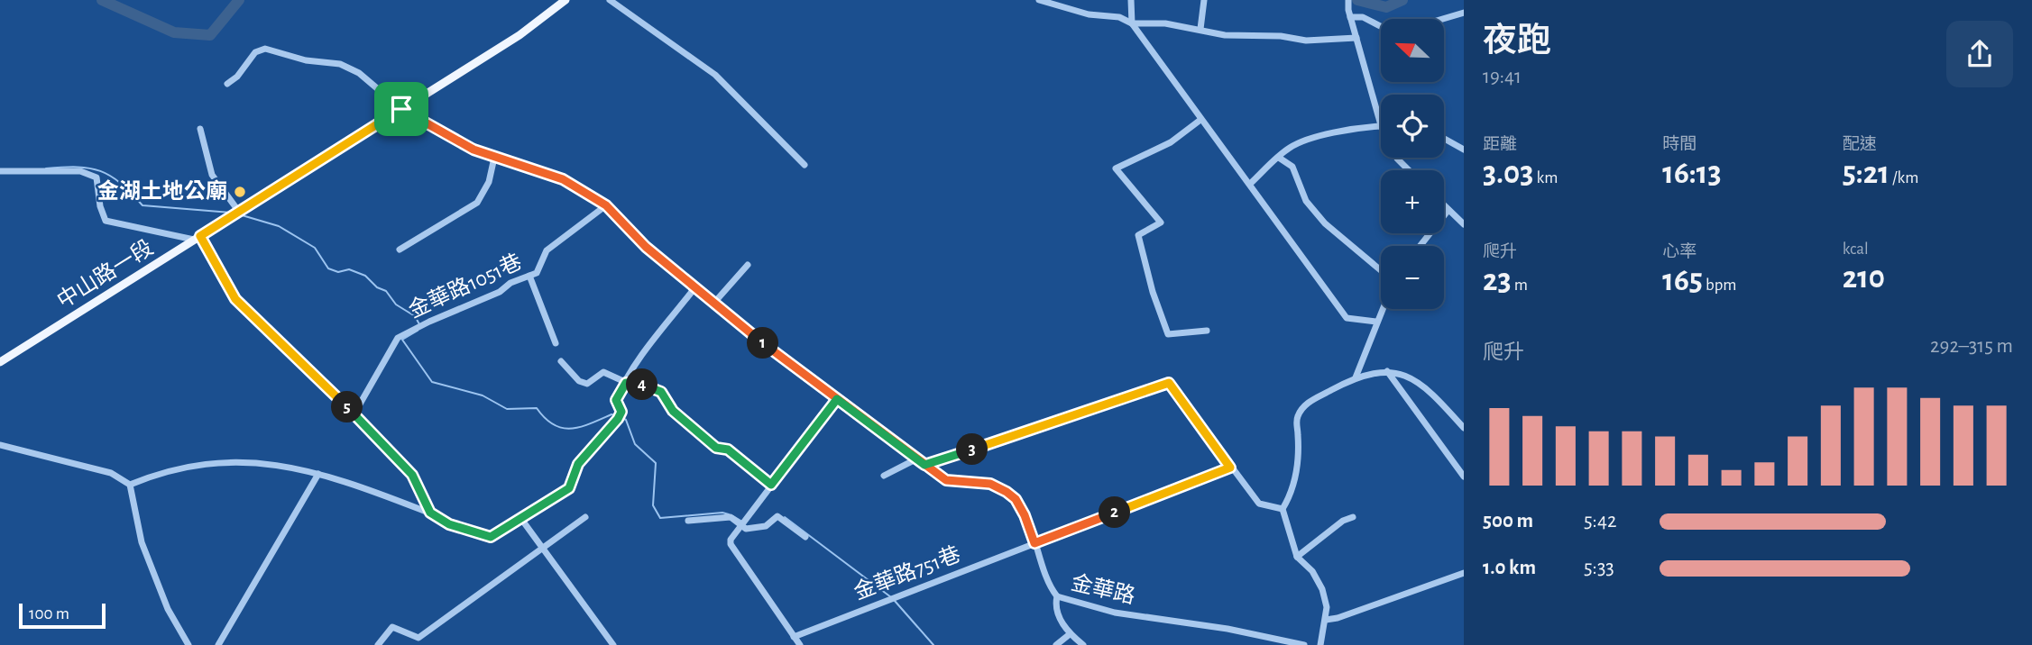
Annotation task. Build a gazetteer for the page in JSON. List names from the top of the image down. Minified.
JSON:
{"streets":{"main road":["中山路一段"],"street":["金華路1051巷","金華路751巷","金華路"]},"crossings":[["金華路1051巷","金華路"],["金華路751巷","金華路"]],"places":["金湖土地公廟"],"scale_bar":"100 m","north":"top left","page":{"heading":["夜跑","19:41"],"map_buttons":["+","−"],"stats":[["距離","3.03 km"],["時間","16:13"],["配速","5:21 /km"],["爬升","23 m"],["心率","165 bpm"],["kcal","210"]],"chart":["爬升","292–315 m"],"pins":["1","4","5","3","2"],"list":[{"name":"500 m","note":"5:42"},{"name":"1.0 km","note":"5:33"}],"scale":"100 m"}}
